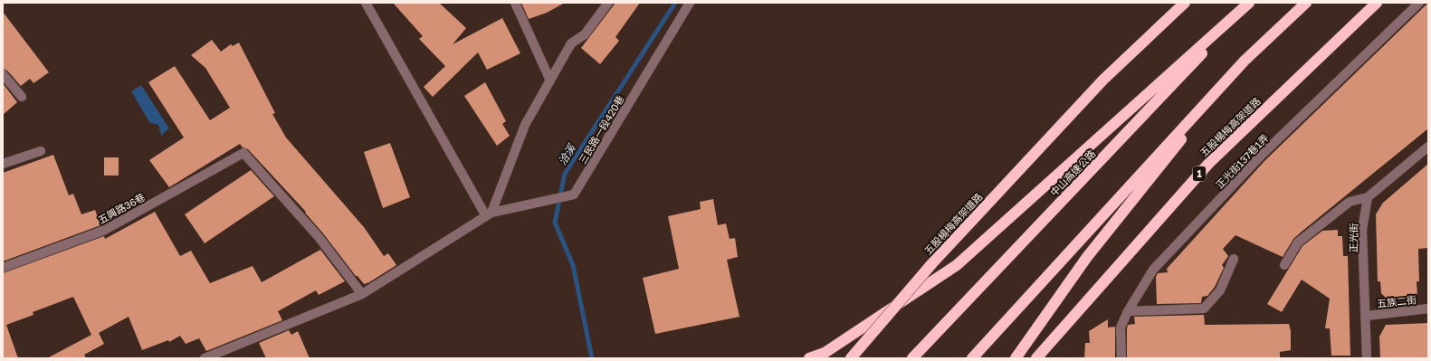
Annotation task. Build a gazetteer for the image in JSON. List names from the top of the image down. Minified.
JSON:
{"streets":{"highway":["五股楊梅高架道路","中山高速公路","1"],"street":["三民路一段420巷","正光街137巷1弄","五興路36巷","正光街","五族二街"]},"crossings":[["三民路一段420巷","五興路36巷"],["正光街","五族二街"]],"water":["洽溪"]}
